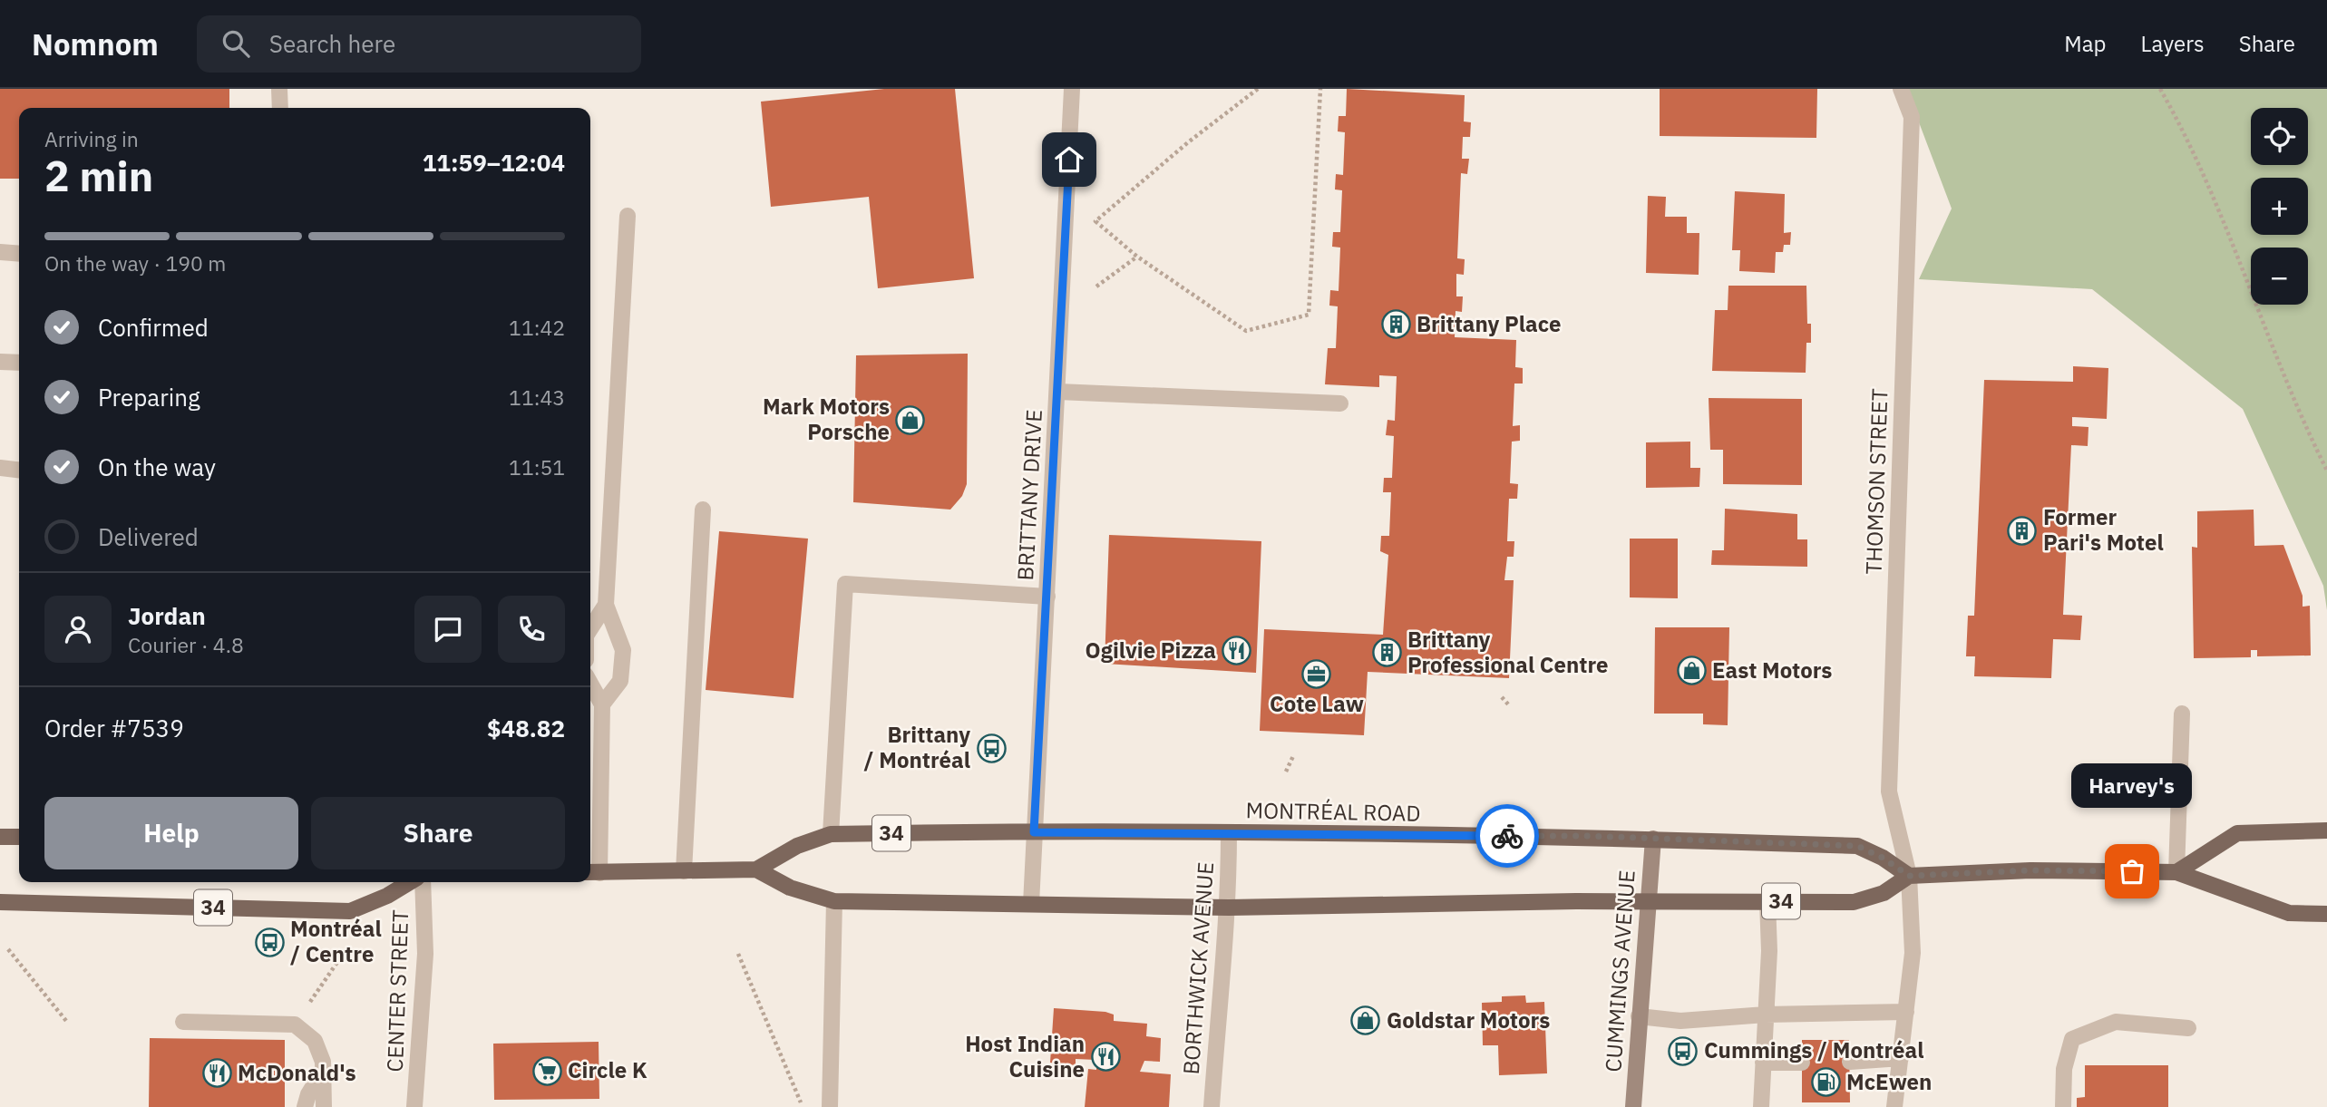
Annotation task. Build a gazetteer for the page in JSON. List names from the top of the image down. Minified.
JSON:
{"streets":{"main road":["MONTRÉAL ROAD","34"],"street":["THOMSON STREET","BRITTANY DRIVE","BORTHWICK AVENUE","CUMMINGS AVENUE","CENTER STREET"]},"crossings":[["THOMSON STREET","MONTRÉAL ROAD"],["BRITTANY DRIVE","MONTRÉAL ROAD"],["MONTRÉAL ROAD","BORTHWICK AVENUE"],["MONTRÉAL ROAD","CUMMINGS AVENUE"]],"places":{"building":["Brittany Place","Former Pari's Motel","Brittany Professional Centre"],"shop":["Mark Motors Porsche","East Motors","Goldstar Motors"],"restaurant":["Ogilvie Pizza","Host Indian Cuisine","McDonald's"],"office":["Cote Law"],"bus stop":["Brittany / Montréal","Montréal / Centre","Cummings / Montréal"],"other":["Harvey's"],"supermarket":["Circle K"],"fuel station":["McEwen"]},"page":{"header":"Nomnom","search":"Search here","nav":["Map","Layers","Share"],"map_buttons":["+","−"],"heading":["2 min","Arriving in","11:59–12:04"],"panel":["Jordan","Courier · 4.8","Order #7539","$48.82"],"bar":"On the way · 190 m","list":[["Confirmed","11:42"],["Preparing","11:43"],["On the way","11:51"],"Delivered"],"bubble":"Harvey's","buttons":["Help","Share"]}}
